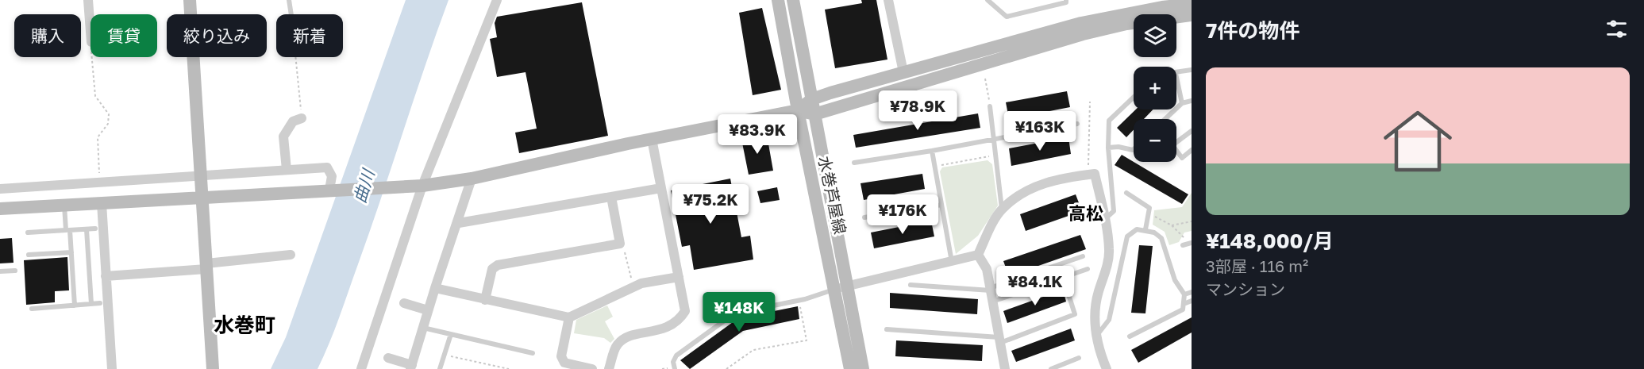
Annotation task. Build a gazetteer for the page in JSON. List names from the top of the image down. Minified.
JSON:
{"streets":{"street":["水巻芦屋線"]},"districts":["高松","水巻町"],"water":["曲川"],"page":{"heading":"7件の物件","map_buttons":["+","−"],"chip":["購入","賃貸","絞り込み","新着"],"list":[{"name":"¥148,000/月","note":"3部屋 · 116 m² · マンション"}],"price":["¥78.9K","¥163K","¥83.9K","¥75.2K","¥176K","¥84.1K","¥148K"]}}
